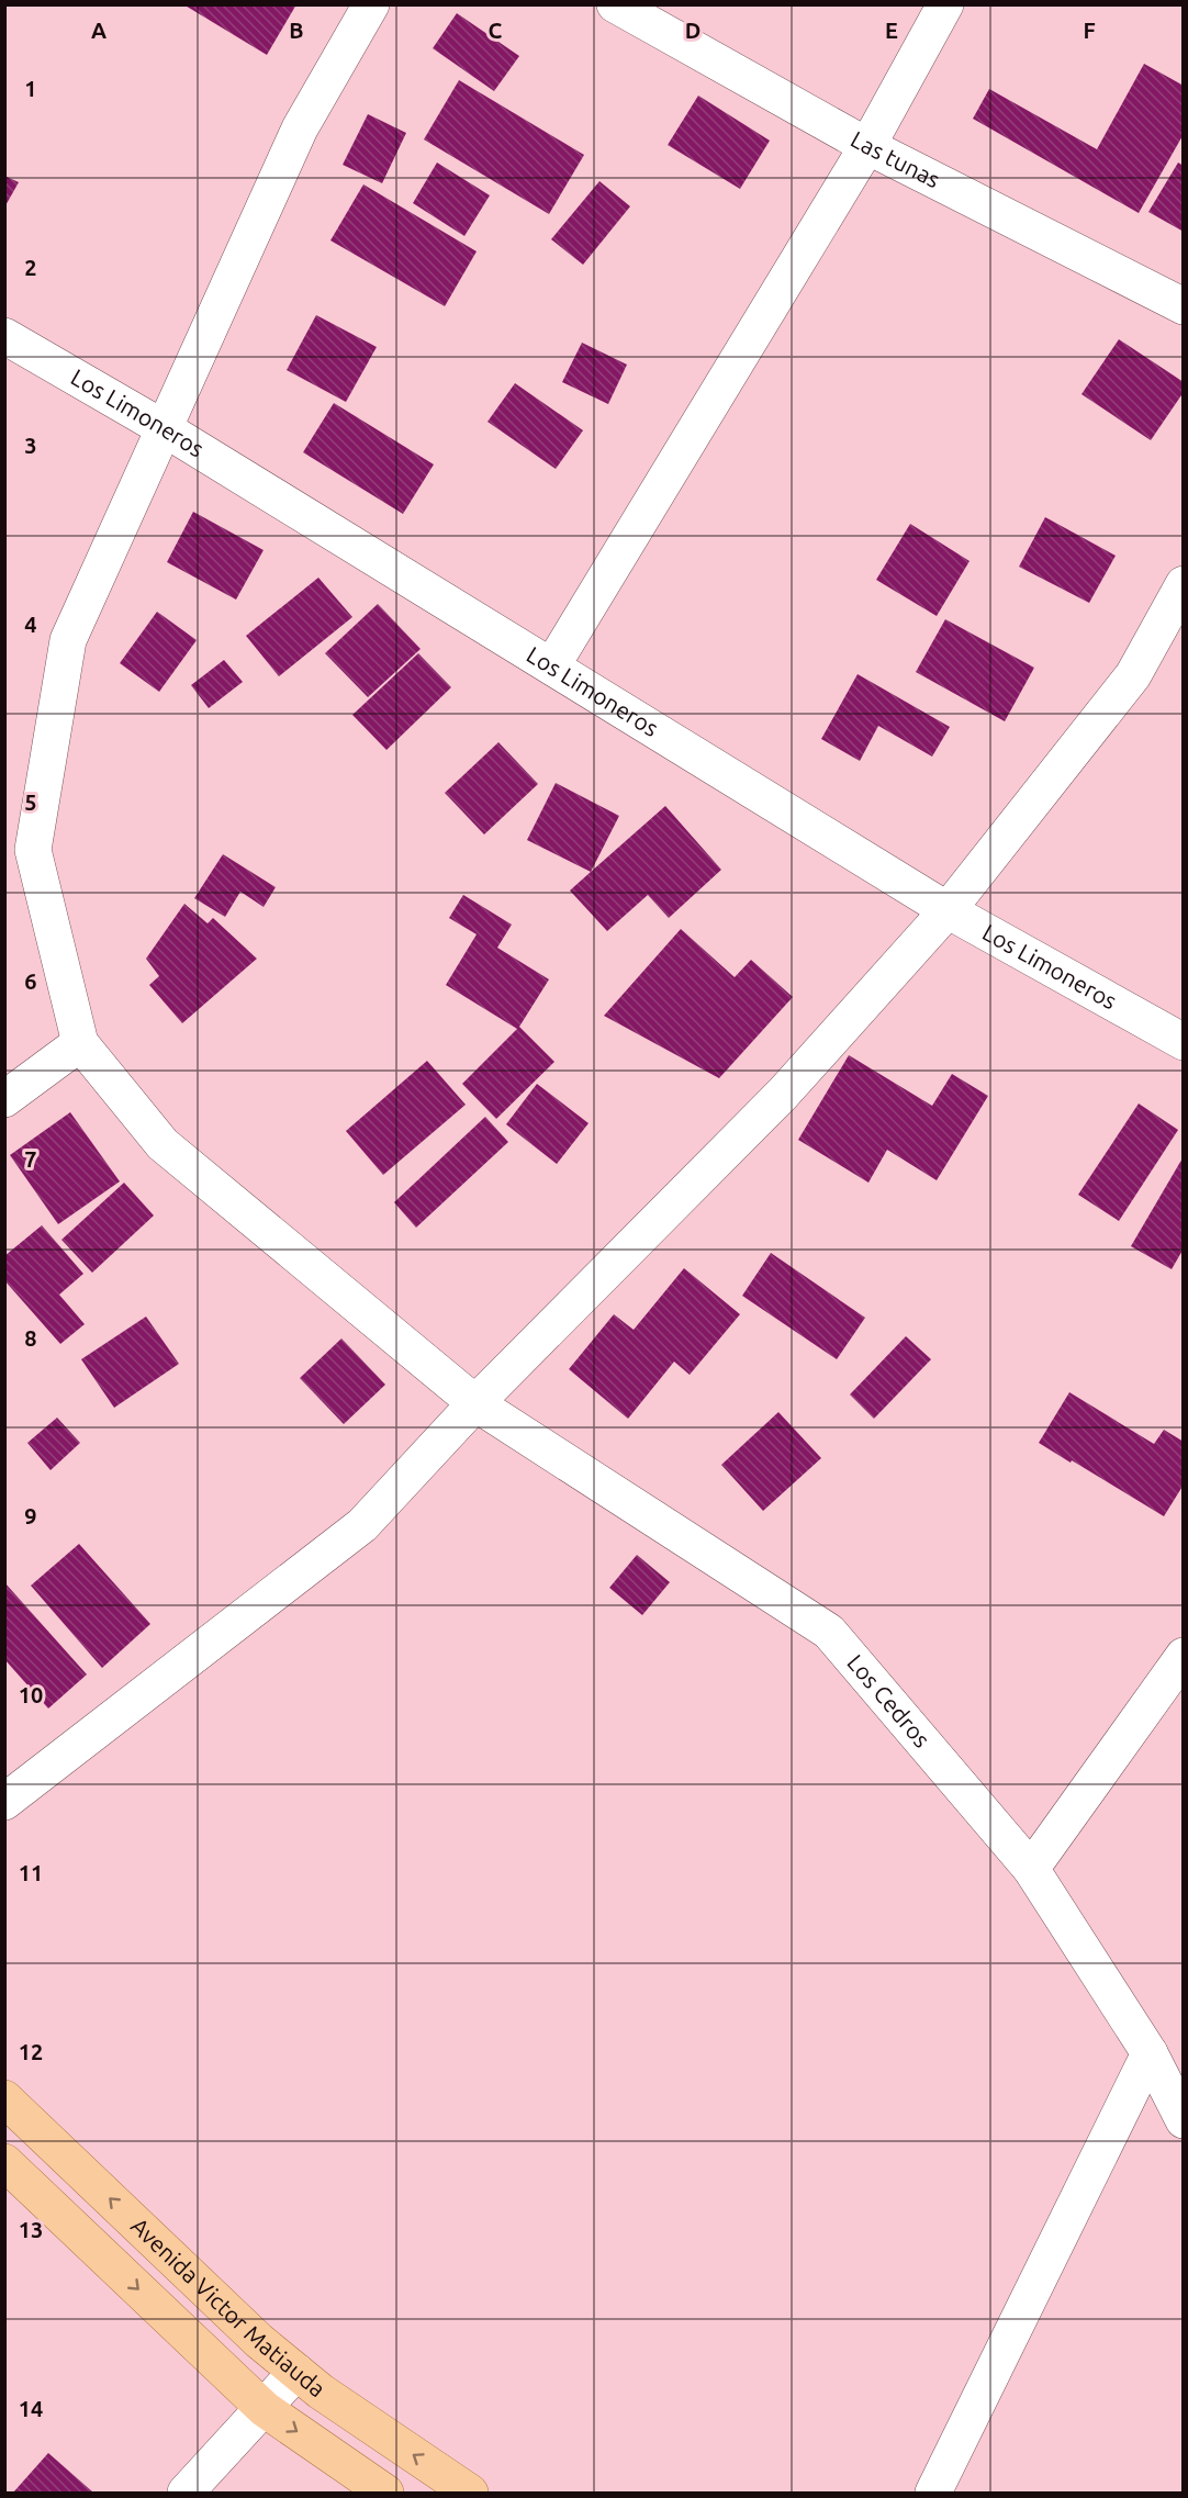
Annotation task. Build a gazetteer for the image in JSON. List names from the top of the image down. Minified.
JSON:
{"streets":{"main road":["Avenida Victor Matiauda"],"street":["Las tunas","Los Limoneros","Los Cedros"]},"grid":{"columns":["A","B","C","D","E","F"],"rows":["1","2","3","4","5","6","7","8","9","10","11","12","13","14"]}}
